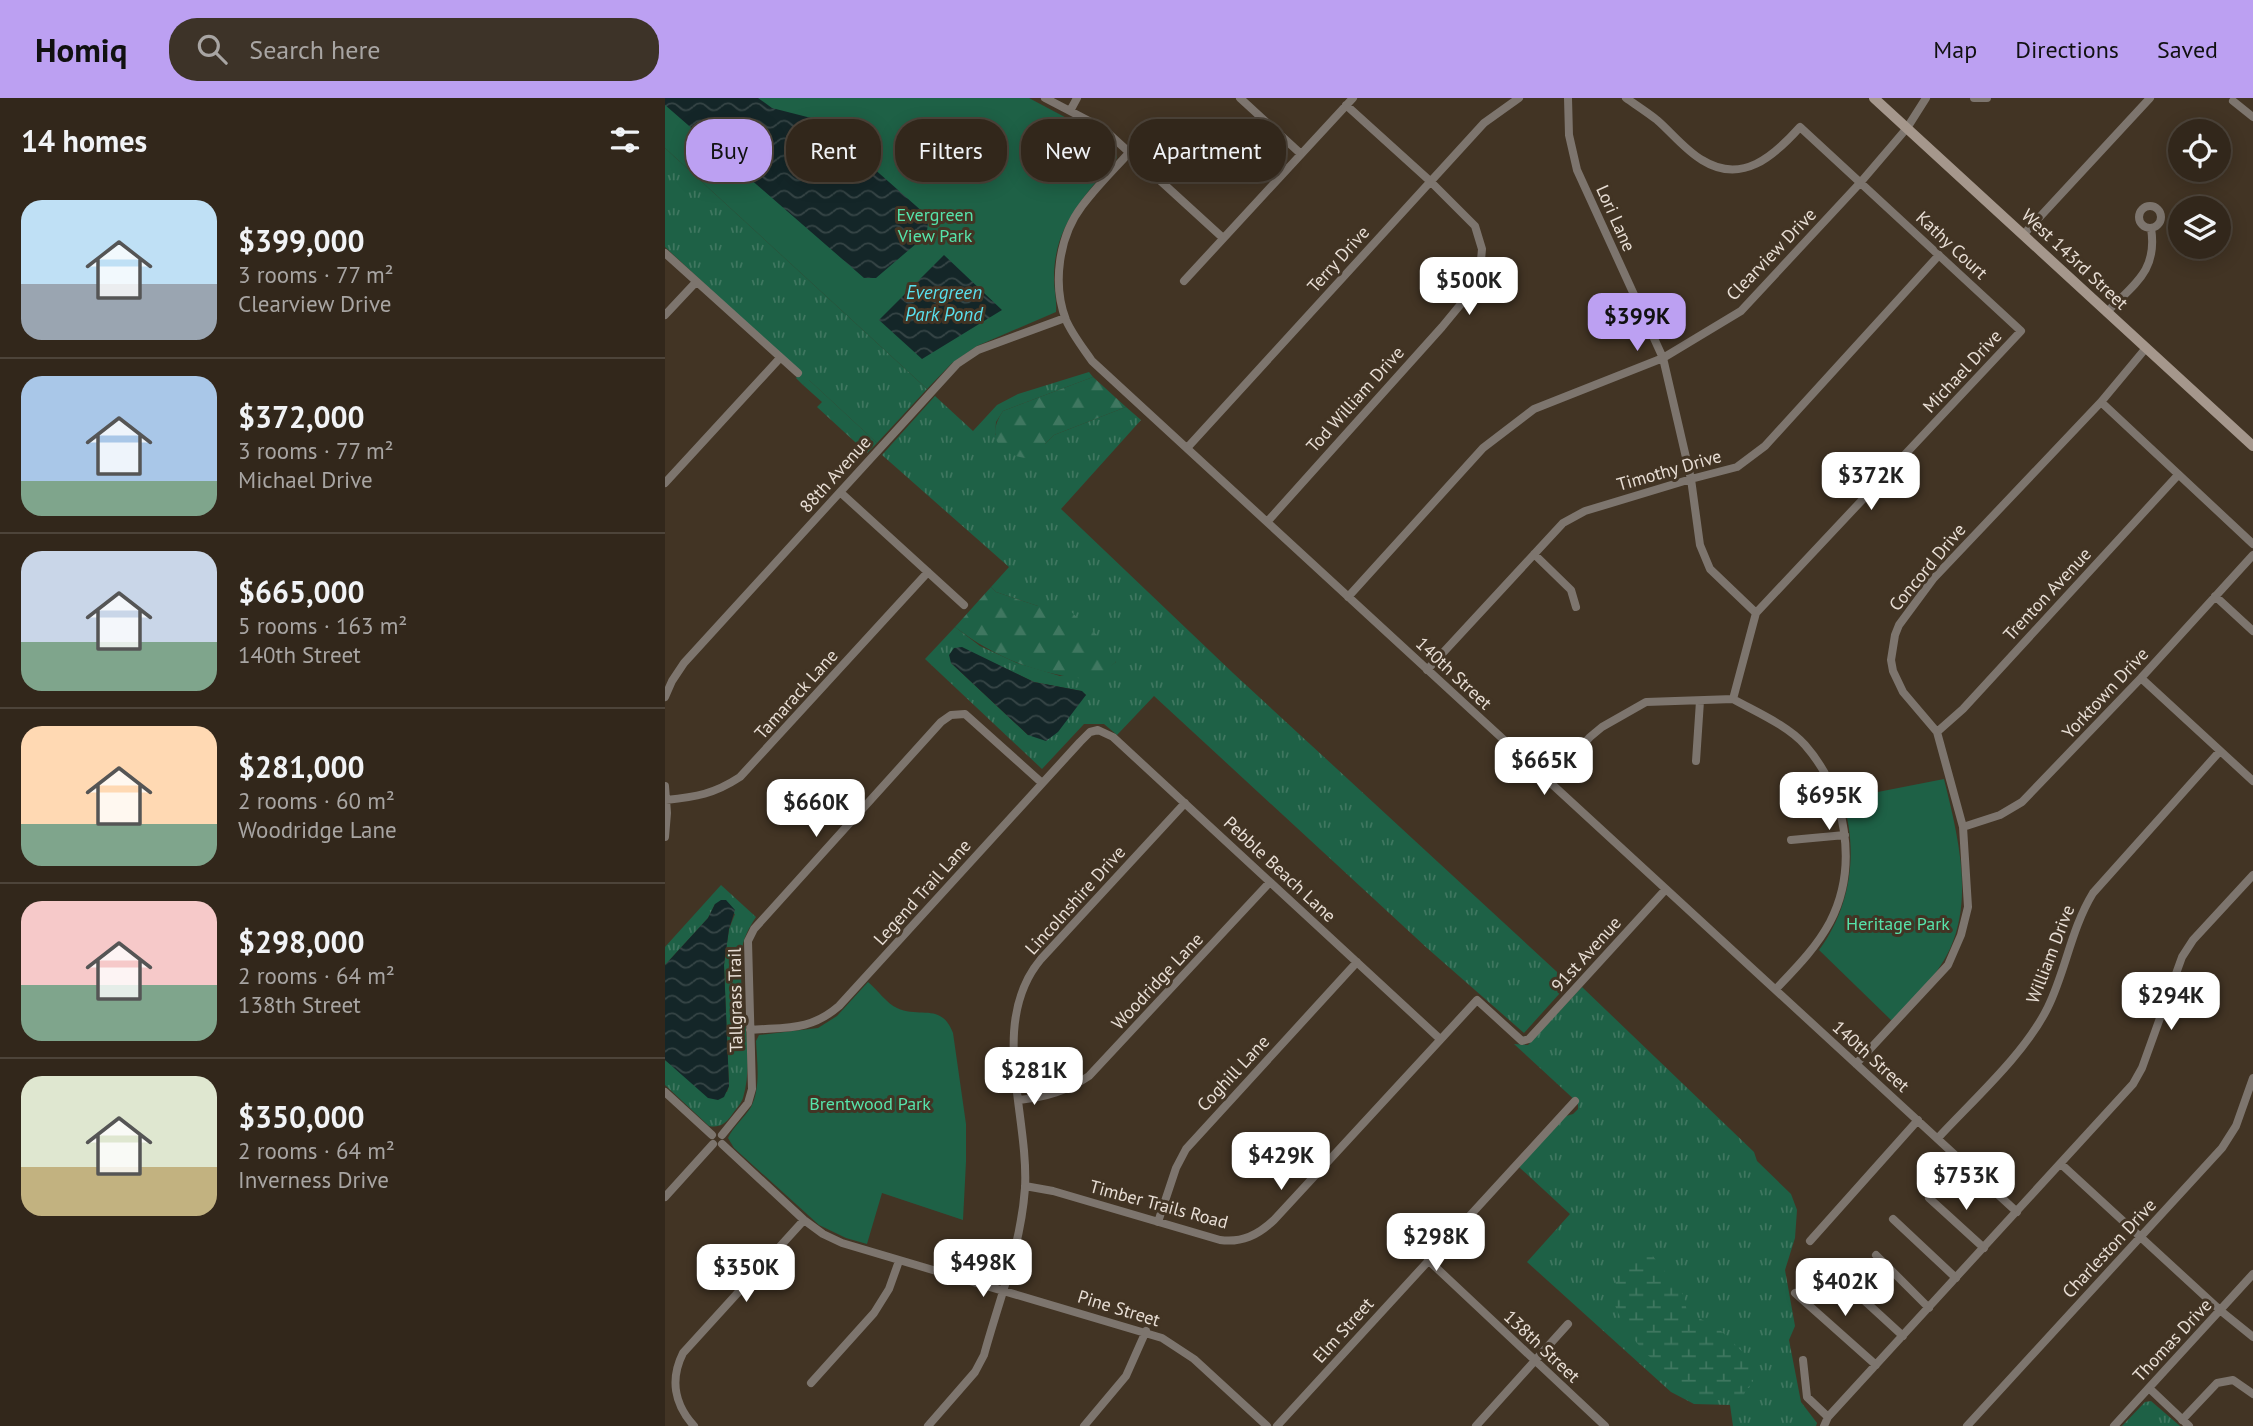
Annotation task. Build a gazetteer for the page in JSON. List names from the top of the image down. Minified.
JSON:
{"streets":{"main road":["West 143rd Street"],"street":["Lori Lane","Kathy Court","Clearview Drive","Terry Drive","Michael Drive","Tod William Drive","Timothy Drive","88th Avenue","Concord Drive","Trenton Avenue","140th Street","Yorktown Drive","Tamarack Lane","Pebble Beach Lane","Legend Trail Lane","Lincolnshire Drive","91st Avenue","William Drive","Woodridge Lane","Tallgrass Trail","Coghill Lane","Timber Trails Road","Charleston Drive","Pine Street","Elm Street","Thomas Drive","138th Street"]},"crossings":[["Lori Lane","Clearview Drive"],["Lori Lane","Michael Drive"],["Lori Lane","Timothy Drive"],["Kathy Court","Clearview Drive"],["Kathy Court","Michael Drive"],["Kathy Court","Timothy Drive"],["Clearview Drive","West 143rd Street"],["Clearview Drive","140th Street"],["Terry Drive","Tod William Drive"],["Terry Drive","140th Street"],["West 143rd Street","Concord Drive"],["Tod William Drive","140th Street"],["Timothy Drive","140th Street"],["88th Avenue","140th Street"],["Concord Drive","Trenton Avenue"],["Concord Drive","140th Street"],["Concord Drive","Yorktown Drive"],["140th Street","91st Avenue"],["140th Street","William Drive"],["Pebble Beach Lane","Legend Trail Lane"],["Pebble Beach Lane","Lincolnshire Drive"],["Pebble Beach Lane","Woodridge Lane"],["Pebble Beach Lane","Coghill Lane"],["Pebble Beach Lane","Timber Trails Road"],["Legend Trail Lane","Tallgrass Trail"],["Lincolnshire Drive","Woodridge Lane"],["Lincolnshire Drive","Timber Trails Road"],["Lincolnshire Drive","Pine Street"],["91st Avenue","Timber Trails Road"],["Tallgrass Trail","Pine Street"],["Coghill Lane","Timber Trails Road"],["Elm Street","138th Street"]],"water":["Evergreen Park Pond"],"parks":["Evergreen View Park","Heritage Park","Brentwood Park"],"page":{"header":"Homiq","search":"Search here","nav":["Map","Directions","Saved"],"heading":"14 homes","chip":["Buy","Rent","Filters","New","Apartment"],"list":[{"name":"$399,000","note":"3 rooms · 77 m² · Clearview Drive"},{"name":"$372,000","note":"3 rooms · 77 m² · Michael Drive"},{"name":"$665,000","note":"5 rooms · 163 m² · 140th Street"},{"name":"$281,000","note":"2 rooms · 60 m² · Woodridge Lane"},{"name":"$298,000","note":"2 rooms · 64 m² · 138th Street"},{"name":"$350,000","note":"2 rooms · 64 m² · Inverness Drive"}],"price":["$500K","$399K","$372K","$665K","$695K","$660K","$294K","$281K","$429K","$753K","$298K","$498K","$350K","$402K"]}}
